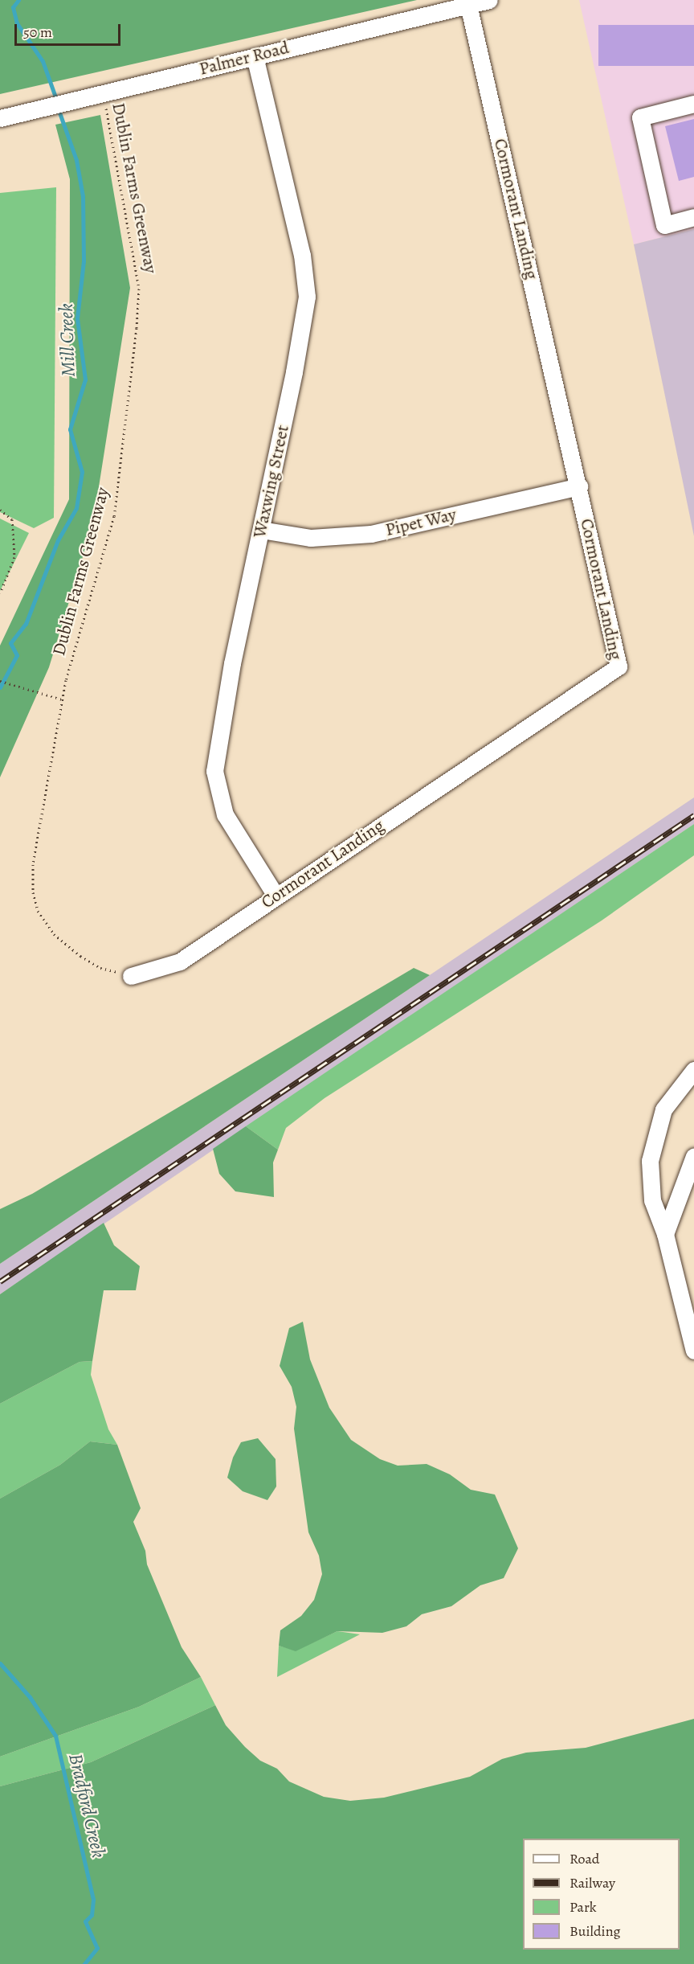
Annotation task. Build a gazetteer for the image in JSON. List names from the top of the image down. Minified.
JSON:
{"streets":{"street":["Palmer Road","Cormorant Landing","Waxwing Street","Pipet Way"],"path":["Dublin Farms Greenway"]},"crossings":[["Palmer Road","Dublin Farms Greenway"],["Palmer Road","Cormorant Landing"],["Palmer Road","Waxwing Street"],["Dublin Farms Greenway","Cormorant Landing"],["Cormorant Landing","Waxwing Street"],["Cormorant Landing","Pipet Way"],["Waxwing Street","Pipet Way"]],"water":["Mill Creek","Bradford Creek"],"legend":["Road","Railway","Park","Building"],"scale_bar":"50 m"}
